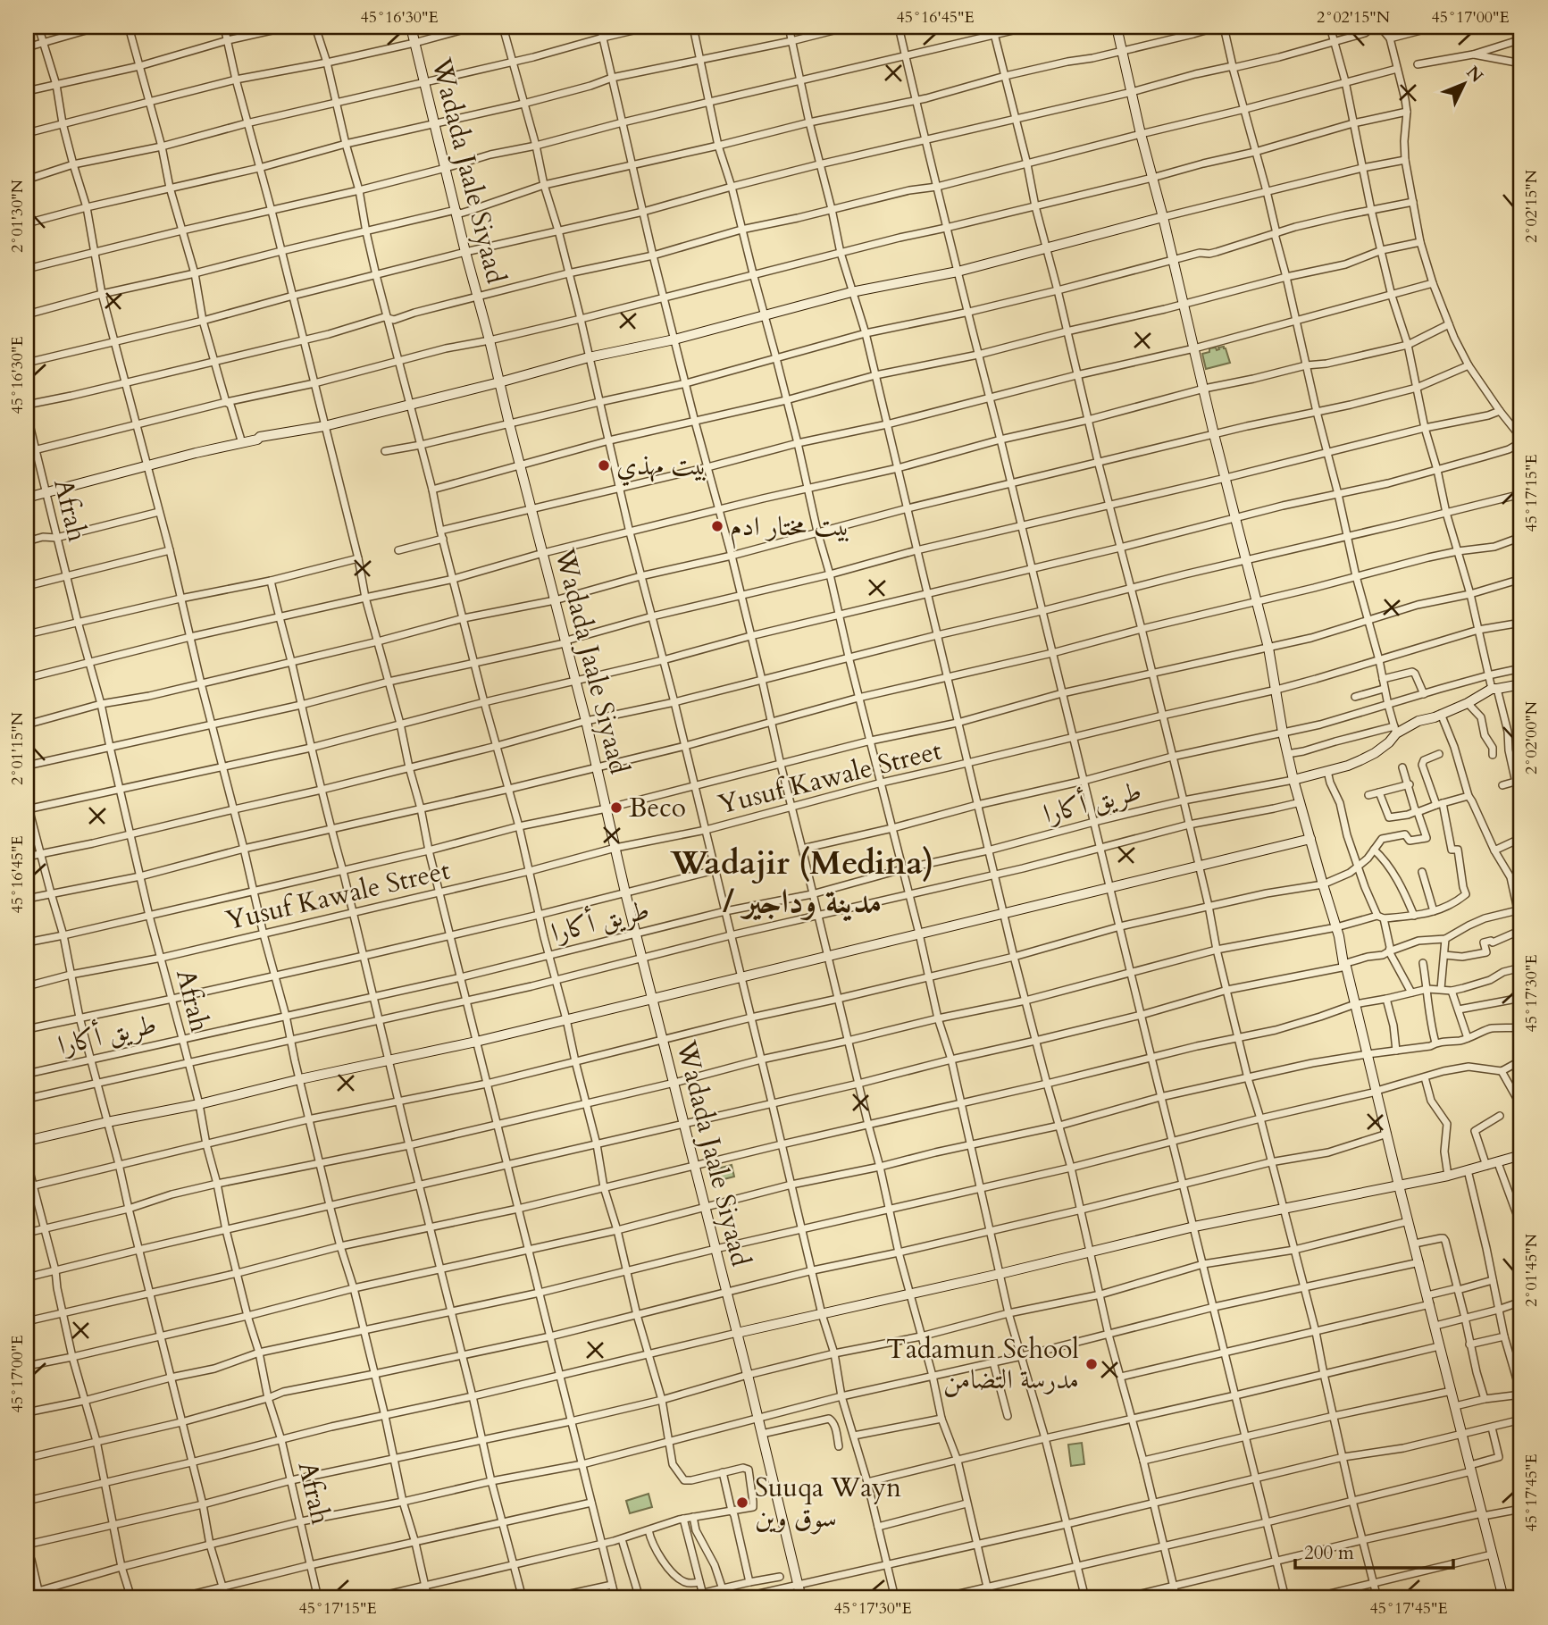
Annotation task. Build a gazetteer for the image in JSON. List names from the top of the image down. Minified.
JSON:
{"streets":{"street":["Wadada Jaale Siyaad","Afrah","Yusuf Kawale Street","طريق أكارا"]},"crossings":[["Wadada Jaale Siyaad","Yusuf Kawale Street"],["Wadada Jaale Siyaad","طريق أكارا"],["Afrah","Yusuf Kawale Street"],["Afrah","طريق أكارا"]],"districts":["Wadajir (Medina) / مدينة وداجير"],"places":["بيت مهذي","بيت مختار ادم","Beco","Tadamun School مدرسة التضامن","Suuqa Wayn سوق وين"],"scale_bar":"200 m","north":"top right","coordinates":["45°16'30\"E","45°16'45\"E","2°02'15\"N","45°17'00\"E","2°01'30\"N","45°17'15\"E","2°02'00\"N","2°01'15\"N","45°17'30\"E","2°01'45\"N","45°17'45\"E"]}
